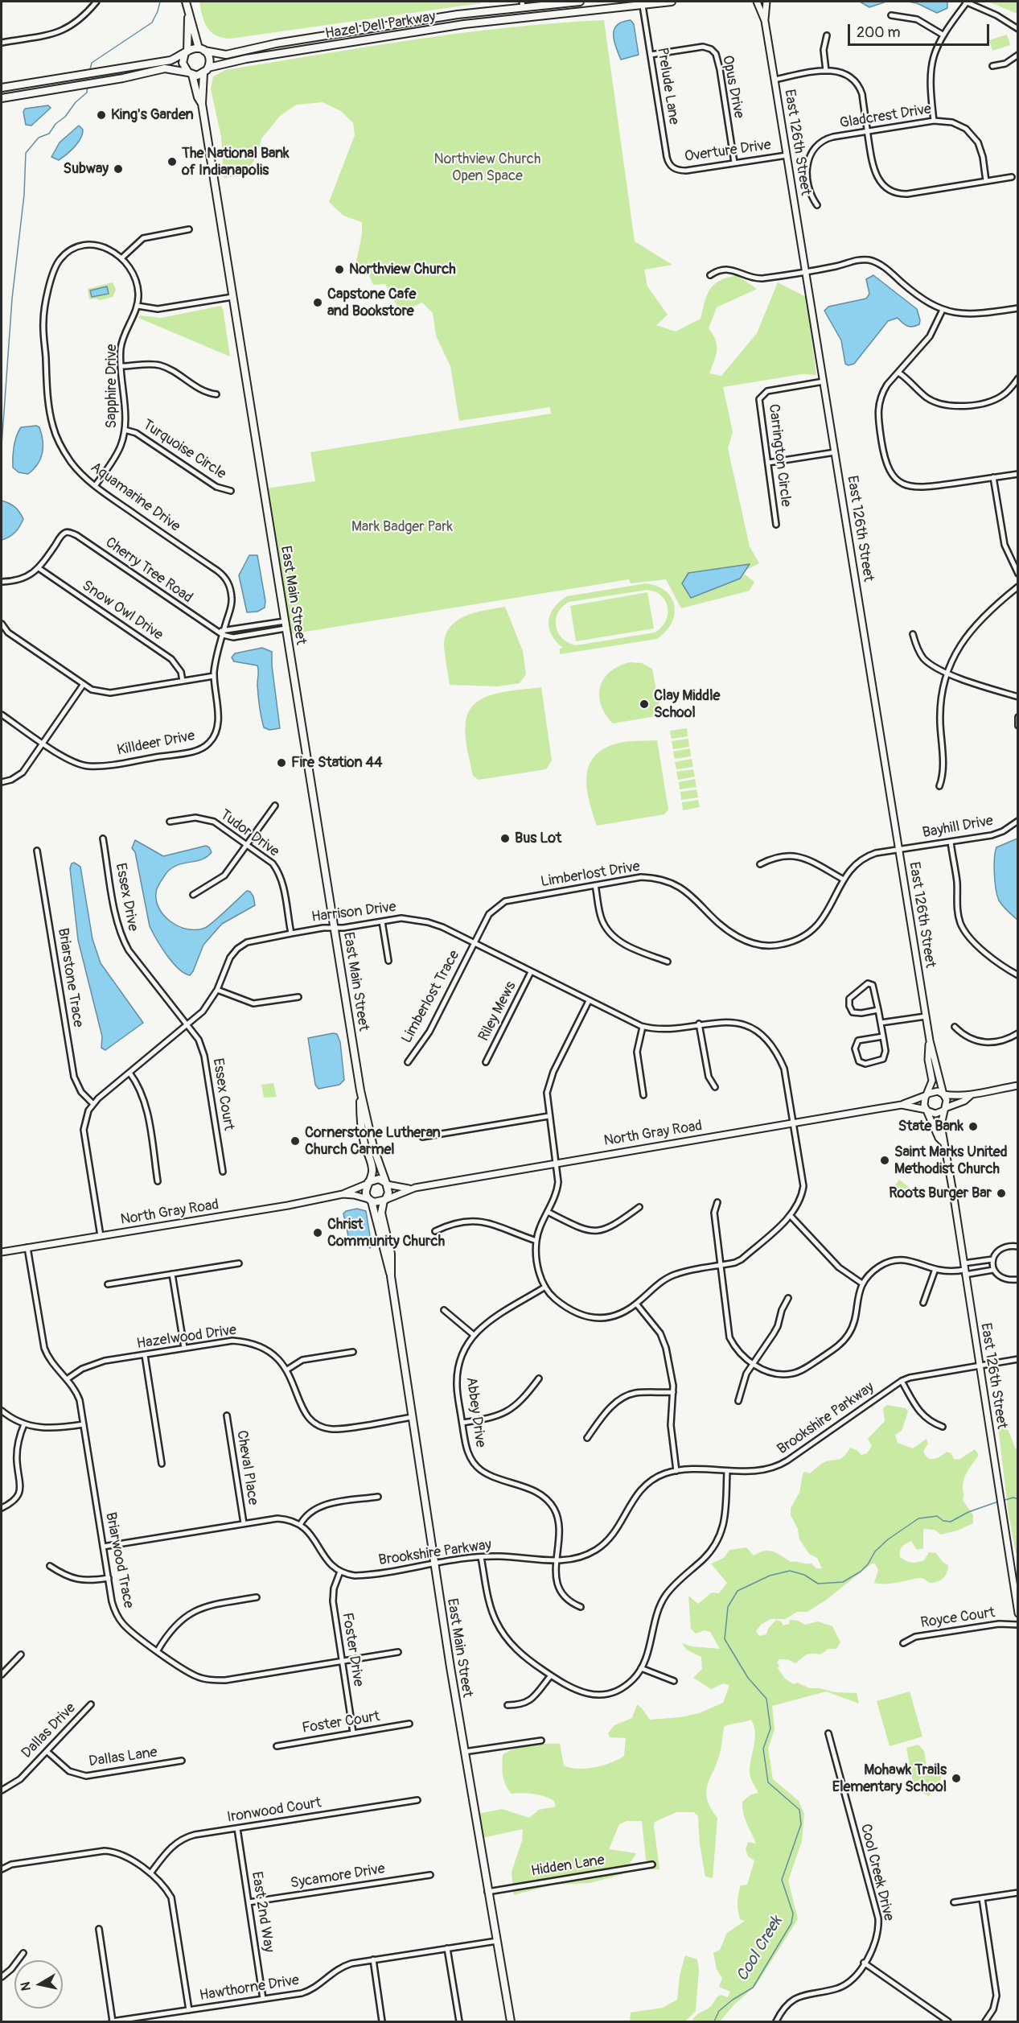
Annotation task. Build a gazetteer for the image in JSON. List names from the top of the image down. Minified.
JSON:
{"streets":{"main road":["Hazel Dell Parkway","East Main Street"],"street":["Prelude Lane","Opus Drive","Gladcrest Drive","East 126th Street","Overture Drive","Sapphire Drive","Turquoise Circle","Carrington Circle","Aquamarine Drive","Cherry Tree Road","Snow Owl Drive","Killdeer Drive","Bayhill Drive","Tudor Drive","Limberlost Drive","Essex Drive","Harrison Drive","Briarstone Trace","Limberlost Trace","Riley Mews","Essex Court","North Gray Road","Hazelwood Drive","Abbey Drive","Brookshire Parkway","Cheval Place","Briarwood Trace","Royce Court","Foster Drive","Foster Court","Dallas Drive","Dallas Lane","Ironwood Court","Hidden Lane","Cool Creek Drive","Sycamore Drive","East 2nd Way","Hawthorne Drive"]},"crossings":[["Hazel Dell Parkway","Prelude Lane"],["Hazel Dell Parkway","East Main Street"],["Prelude Lane","Opus Drive"],["Prelude Lane","Overture Drive"],["Opus Drive","Overture Drive"],["East 126th Street","Overture Drive"],["East 126th Street","Carrington Circle"],["East 126th Street","Bayhill Drive"],["East 126th Street","Limberlost Drive"],["East 126th Street","North Gray Road"],["East 126th Street","Brookshire Parkway"],["Sapphire Drive","Turquoise Circle"],["Sapphire Drive","Aquamarine Drive"],["Aquamarine Drive","Cherry Tree Road"],["Aquamarine Drive","Killdeer Drive"],["Cherry Tree Road","Snow Owl Drive"],["East Main Street","Harrison Drive"],["East Main Street","North Gray Road"],["East Main Street","Hazelwood Drive"],["East Main Street","Brookshire Parkway"],["East Main Street","Hidden Lane"],["East Main Street","Hawthorne Drive"],["Bayhill Drive","Limberlost Drive"],["Tudor Drive","Harrison Drive"],["Limberlost Drive","Harrison Drive"],["Limberlost Drive","Limberlost Trace"],["Essex Drive","Harrison Drive"],["Essex Drive","Essex Court"],["Harrison Drive","Briarstone Trace"],["Harrison Drive","Limberlost Trace"],["Harrison Drive","Riley Mews"],["Harrison Drive","Essex Court"],["Harrison Drive","North Gray Road"],["North Gray Road","Briarwood Trace"],["Hazelwood Drive","Briarwood Trace"],["Abbey Drive","Brookshire Parkway"],["Brookshire Parkway","Foster Drive"],["Briarwood Trace","Foster Drive"],["Foster Drive","Foster Court"],["Dallas Drive","Dallas Lane"],["Ironwood Court","East 2nd Way"],["Sycamore Drive","East 2nd Way"],["East 2nd Way","Hawthorne Drive"]],"water":["Cool Creek"],"parks":["Northview Church Open Space","Mark Badger Park"],"places":["King's Garden","The National Bank of Indianapolis","Subway","Northview Church","Capstone Cafe and Bookstore","Clay Middle School","Fire Station 44","Bus Lot","State Bank","Cornerstone Lutheran Church Carmel","Saint Marks United Methodist Church","Roots Burger Bar","Christ Community Church","Mohawk Trails Elementary School"],"scale_bar":"200 m","north":"left"}
